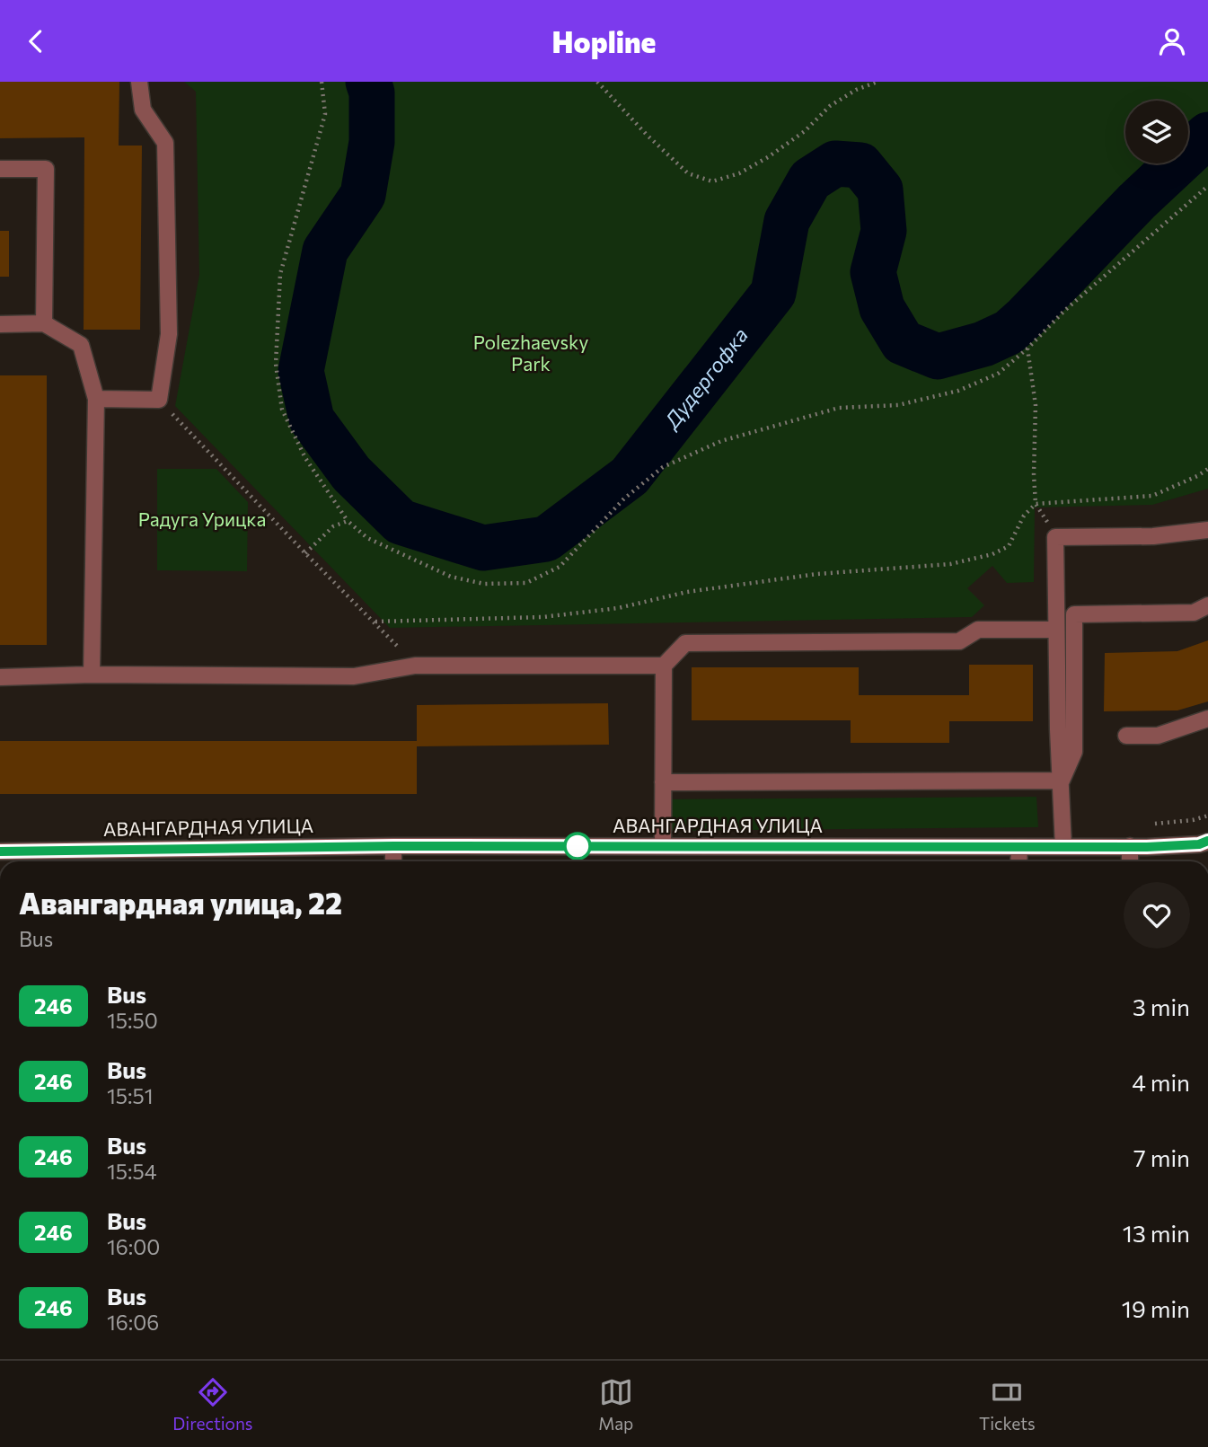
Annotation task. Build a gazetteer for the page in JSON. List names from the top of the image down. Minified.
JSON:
{"streets":{"street":["АВАНГАРДНАЯ УЛИЦА"]},"water":["Дудергофка"],"parks":["Polezhaevsky Park","Радуга Урицка"],"lines":["bus line 246"],"page":{"header":"Hopline","heading":["Авангардная улица, 22","Bus"],"list":[{"mark":"246","name":"Bus","note":"15:50","value":"3 min"},{"mark":"246","name":"Bus","note":"15:51","value":"4 min"},{"mark":"246","name":"Bus","note":"15:54","value":"7 min"},{"mark":"246","name":"Bus","note":"16:00","value":"13 min"},{"mark":"246","name":"Bus","note":"16:06","value":"19 min"}],"tabs":["Directions","Map","Tickets"]}}
